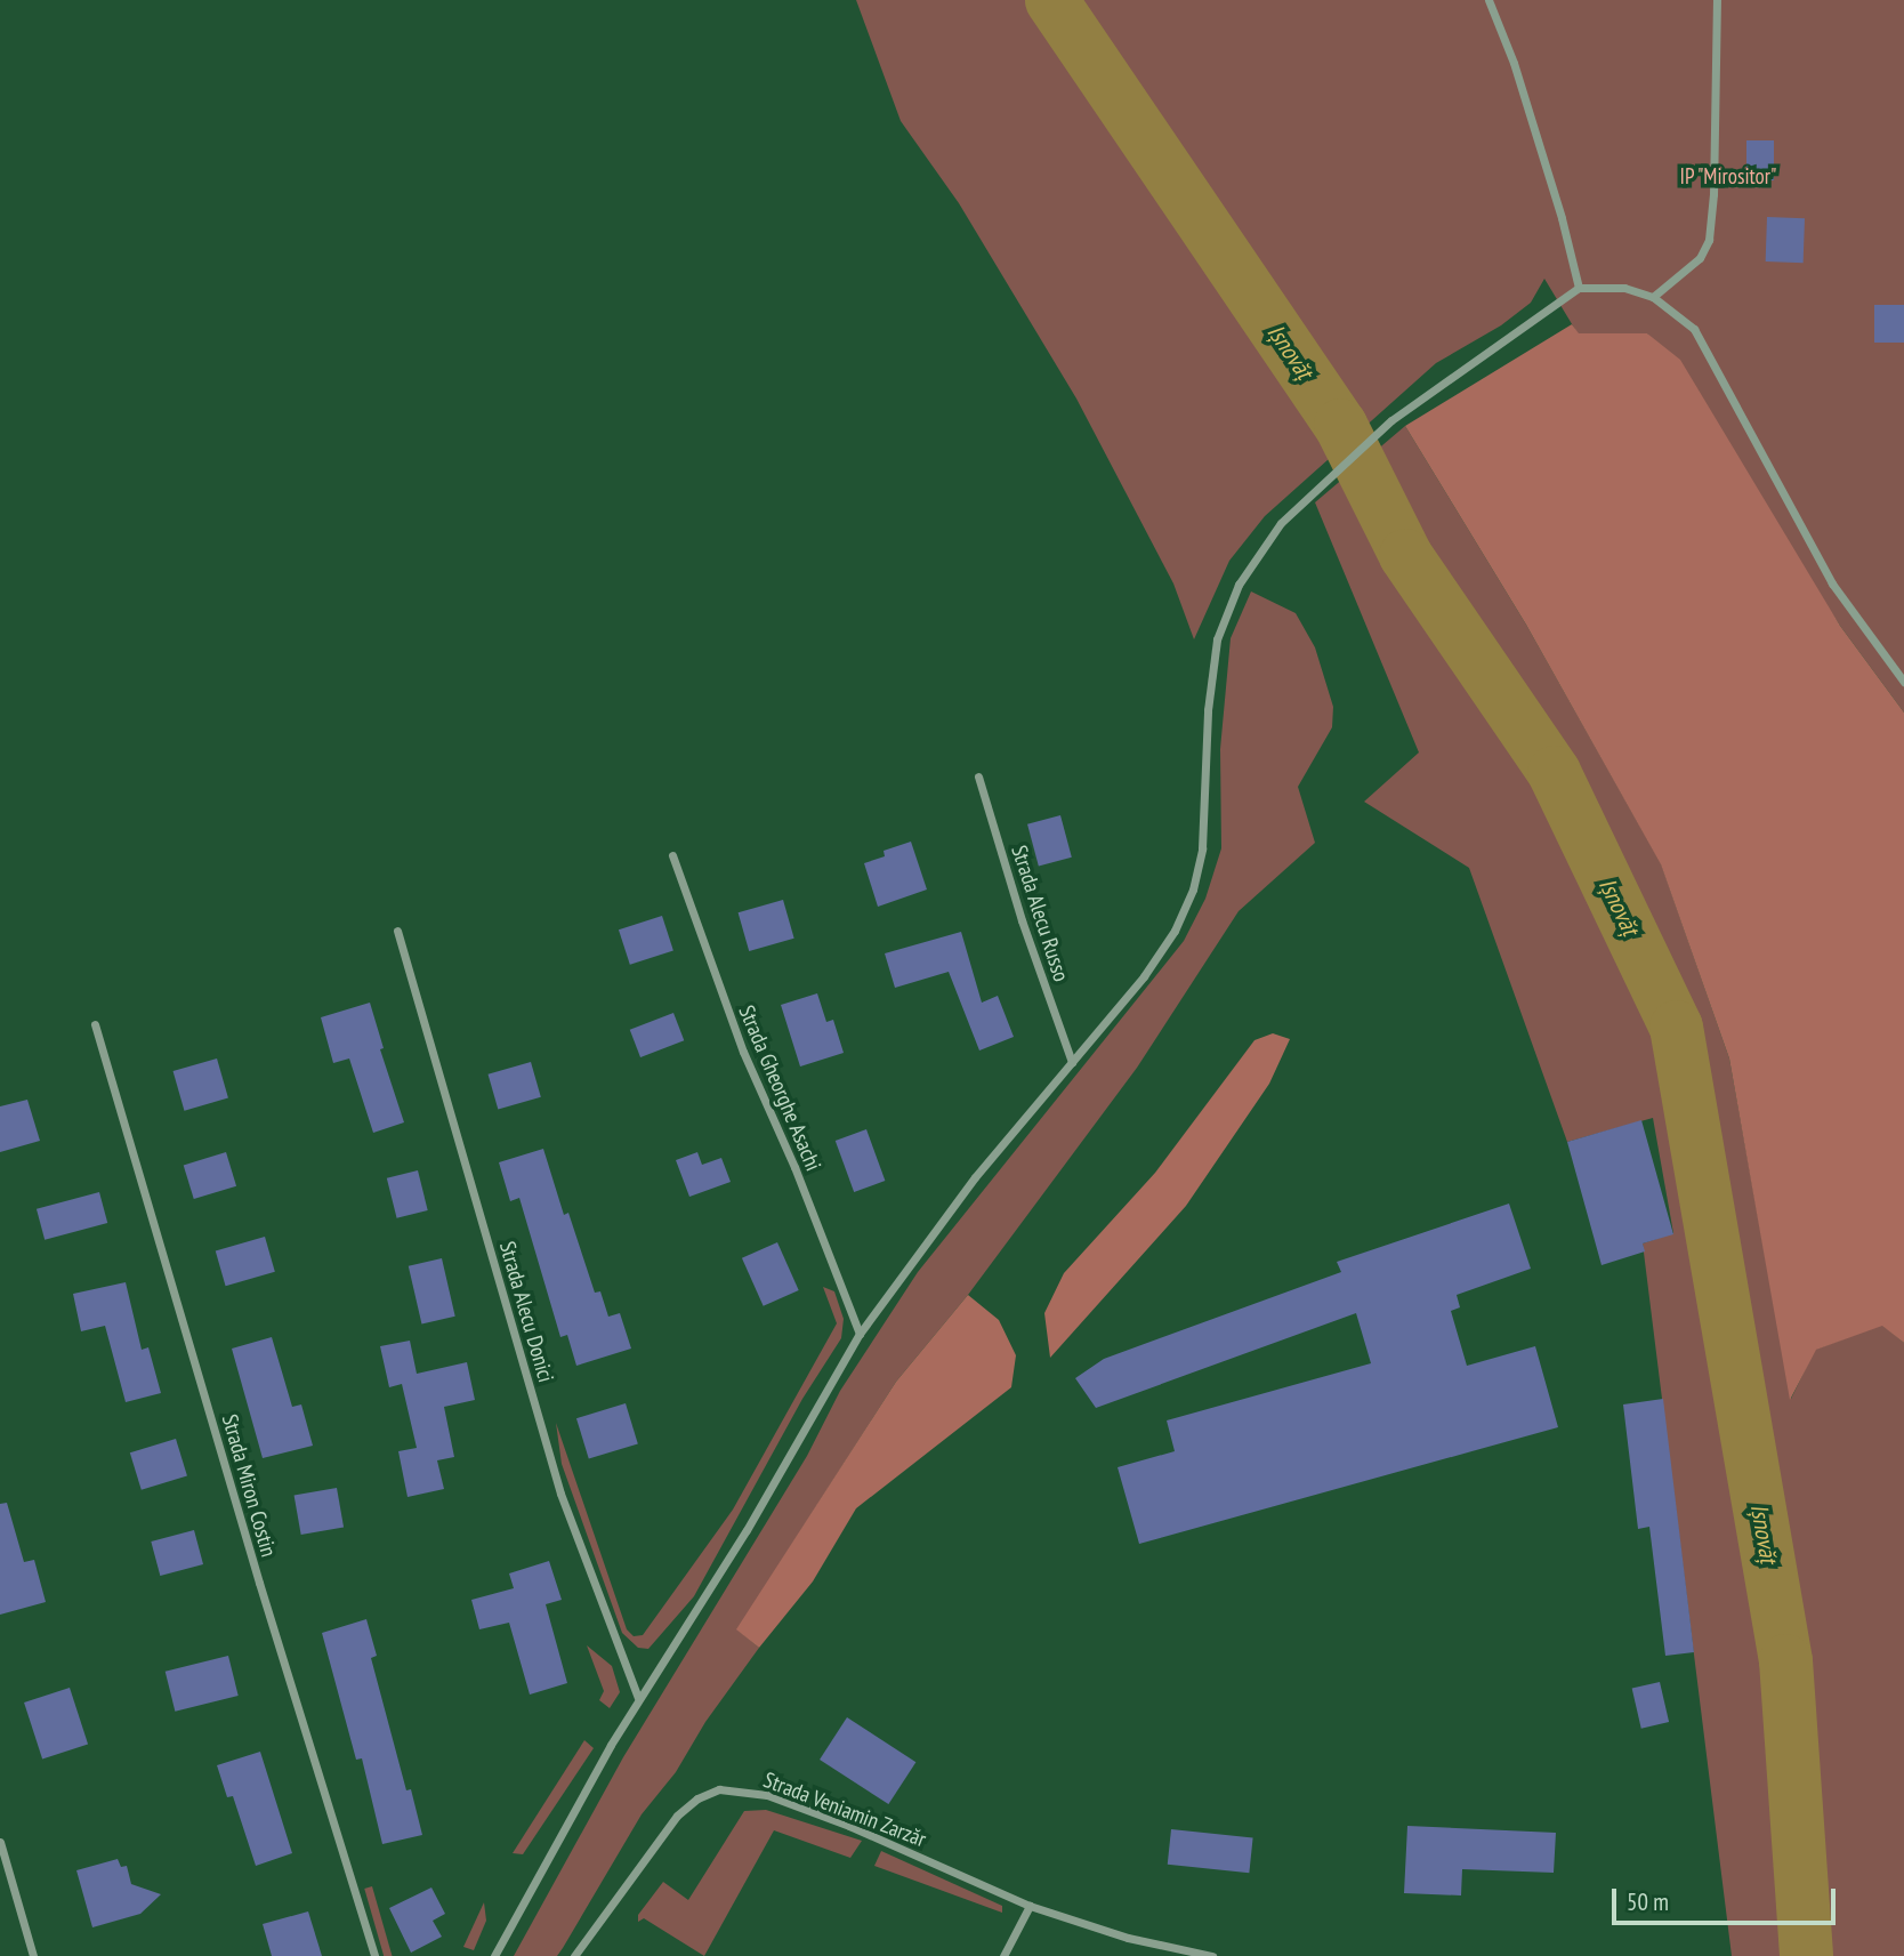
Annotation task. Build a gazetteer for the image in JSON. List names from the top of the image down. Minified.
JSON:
{"streets":{"street":["Strada Alecu Russo","Strada Gheorghe Asachi","Strada Alecu Donici","Strada Miron Costin","Strada Veniamin Zarzăr"]},"water":["Ișnovăț"],"parks":["IP \"Mirositor\""],"scale_bar":"50 m"}
